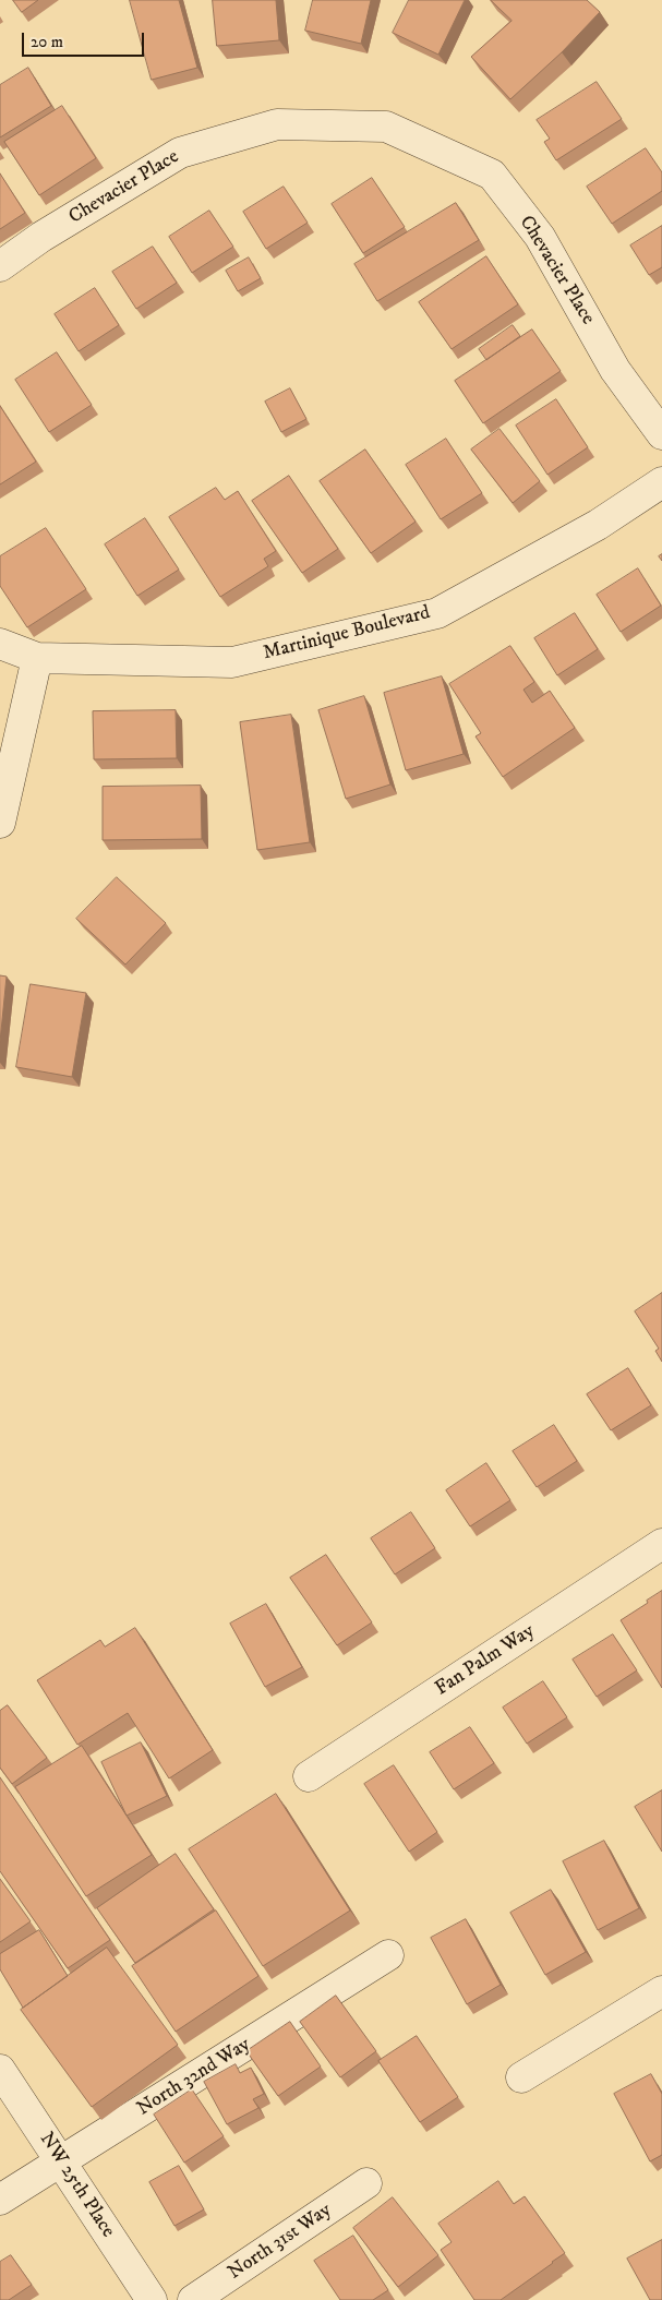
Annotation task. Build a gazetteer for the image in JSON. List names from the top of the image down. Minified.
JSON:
{"streets":{"street":["Chevacier Place","Martinique Boulevard","Fan Palm Way","North 32nd Way","NW 25th Place","North 31st Way"]},"crossings":[["North 32nd Way","NW 25th Place"]],"scale_bar":"20 m"}
